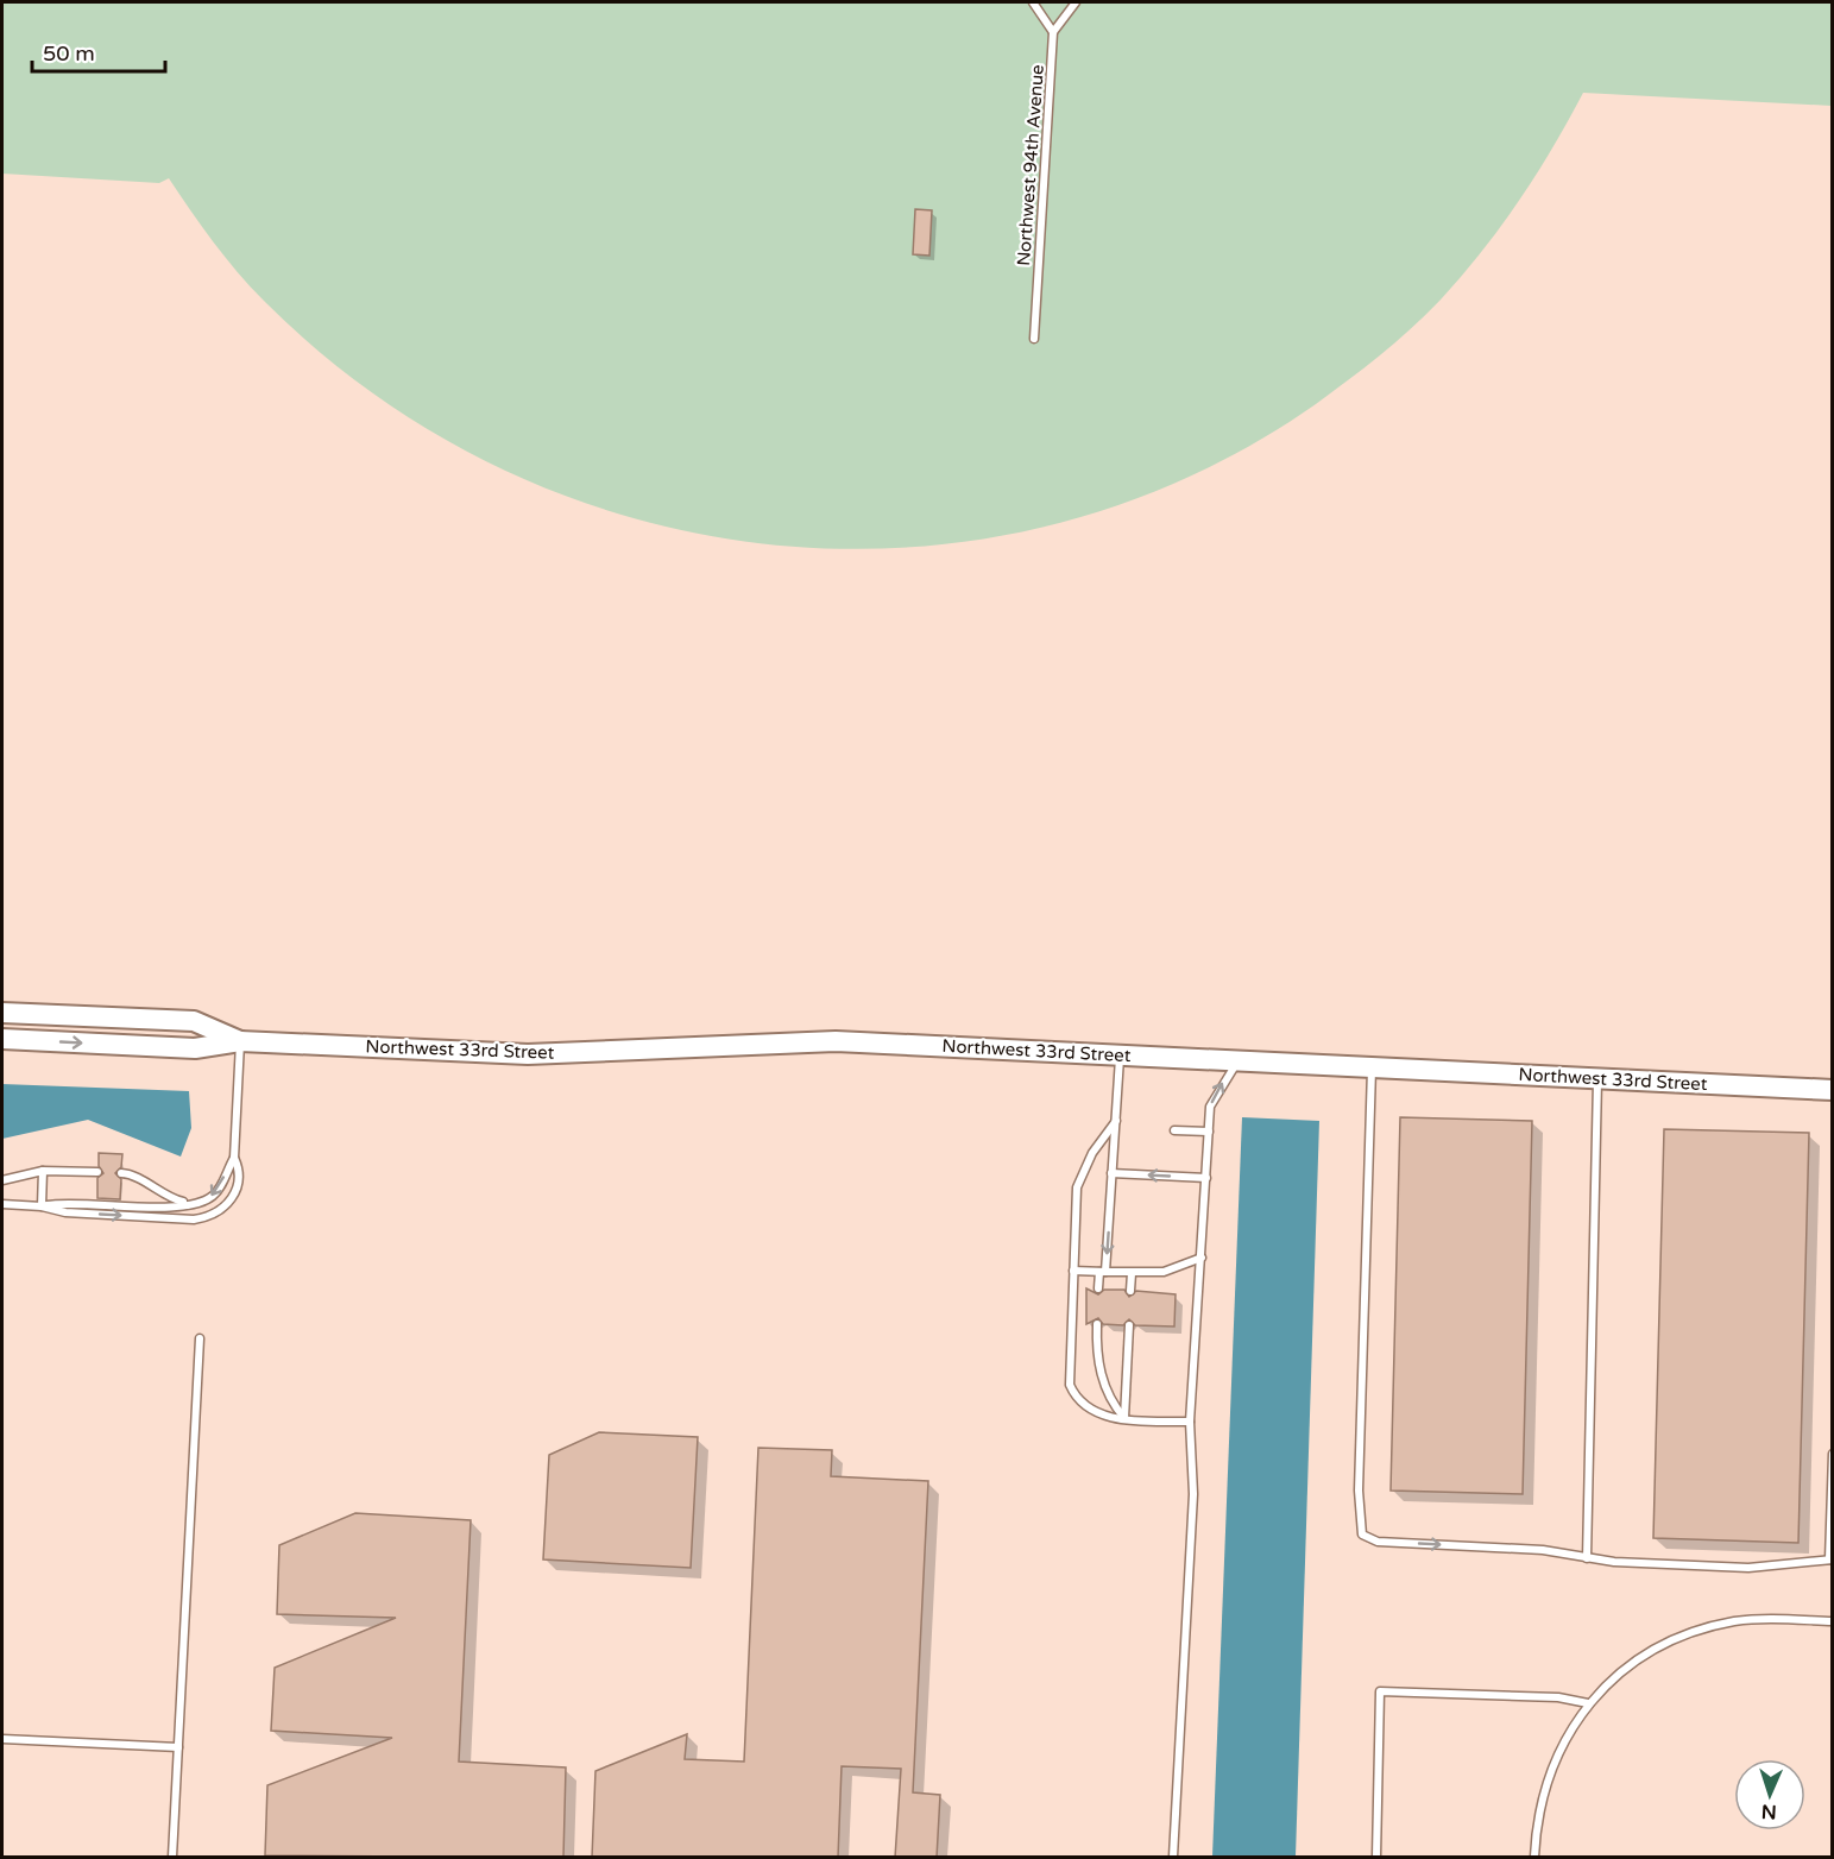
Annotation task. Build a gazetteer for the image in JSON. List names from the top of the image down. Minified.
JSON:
{"streets":{"street":["Northwest 33rd Street"],"lane":["Northwest 94th Avenue"]},"scale_bar":"50 m","north":"bottom"}
